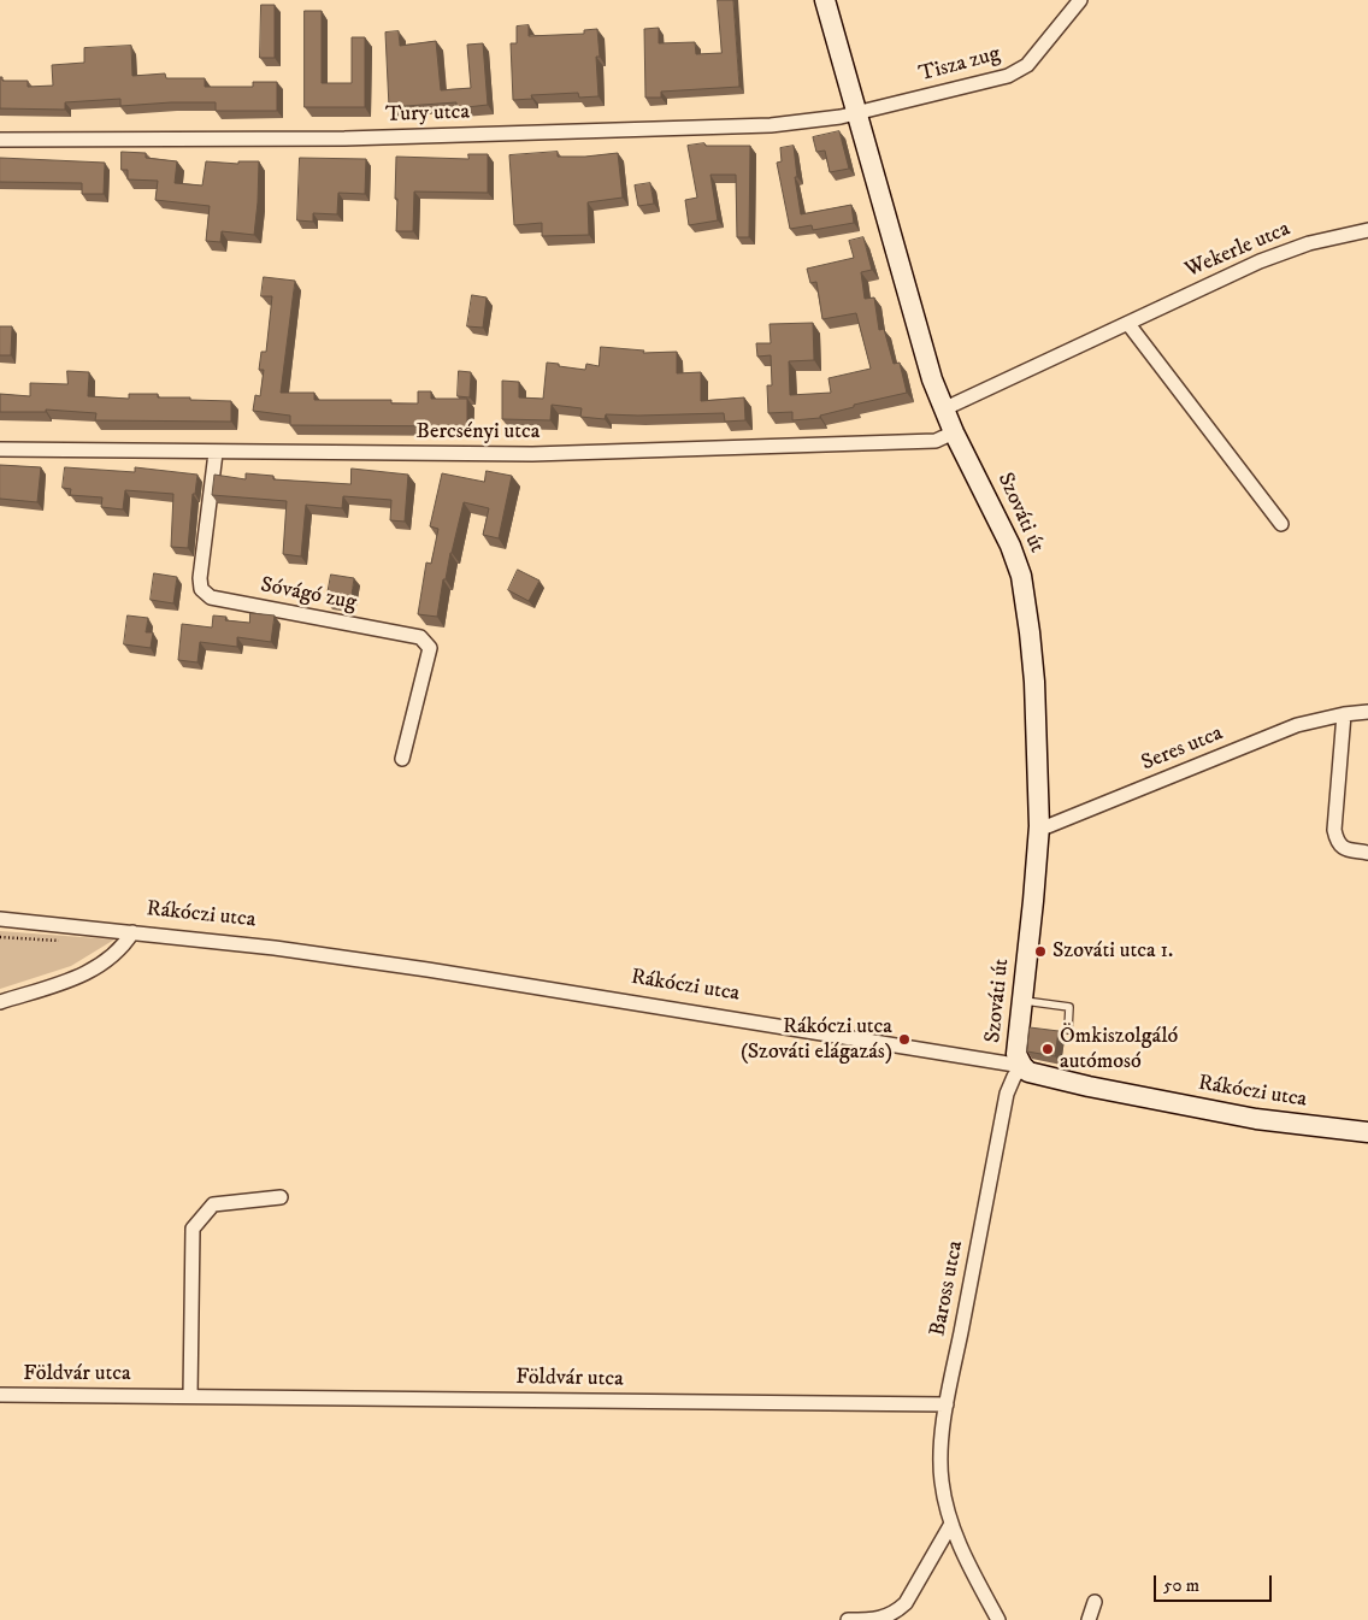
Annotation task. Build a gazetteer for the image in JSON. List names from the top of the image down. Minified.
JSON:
{"streets":{"main road":["Szováti út","Rákóczi utca"],"street":["Tisza zug","Tury utca","Wekerle utca","Bercsényi utca","Sóvágó zug","Seres utca","Baross utca","Földvár utca"]},"crossings":[["Tisza zug","Tury utca"],["Tisza zug","Szováti út"],["Tury utca","Szováti út"],["Wekerle utca","Szováti út"],["Bercsényi utca","Szováti út"],["Bercsényi utca","Sóvágó zug"],["Szováti út","Seres utca"],["Szováti út","Rákóczi utca"],["Szováti út","Baross utca"],["Rákóczi utca","Baross utca"],["Baross utca","Földvár utca"]],"places":["Szováti utca 1.","Rákóczi utca (Szováti elágazás)","Ömkiszolgáló autómosó"],"scale_bar":"50 m"}
